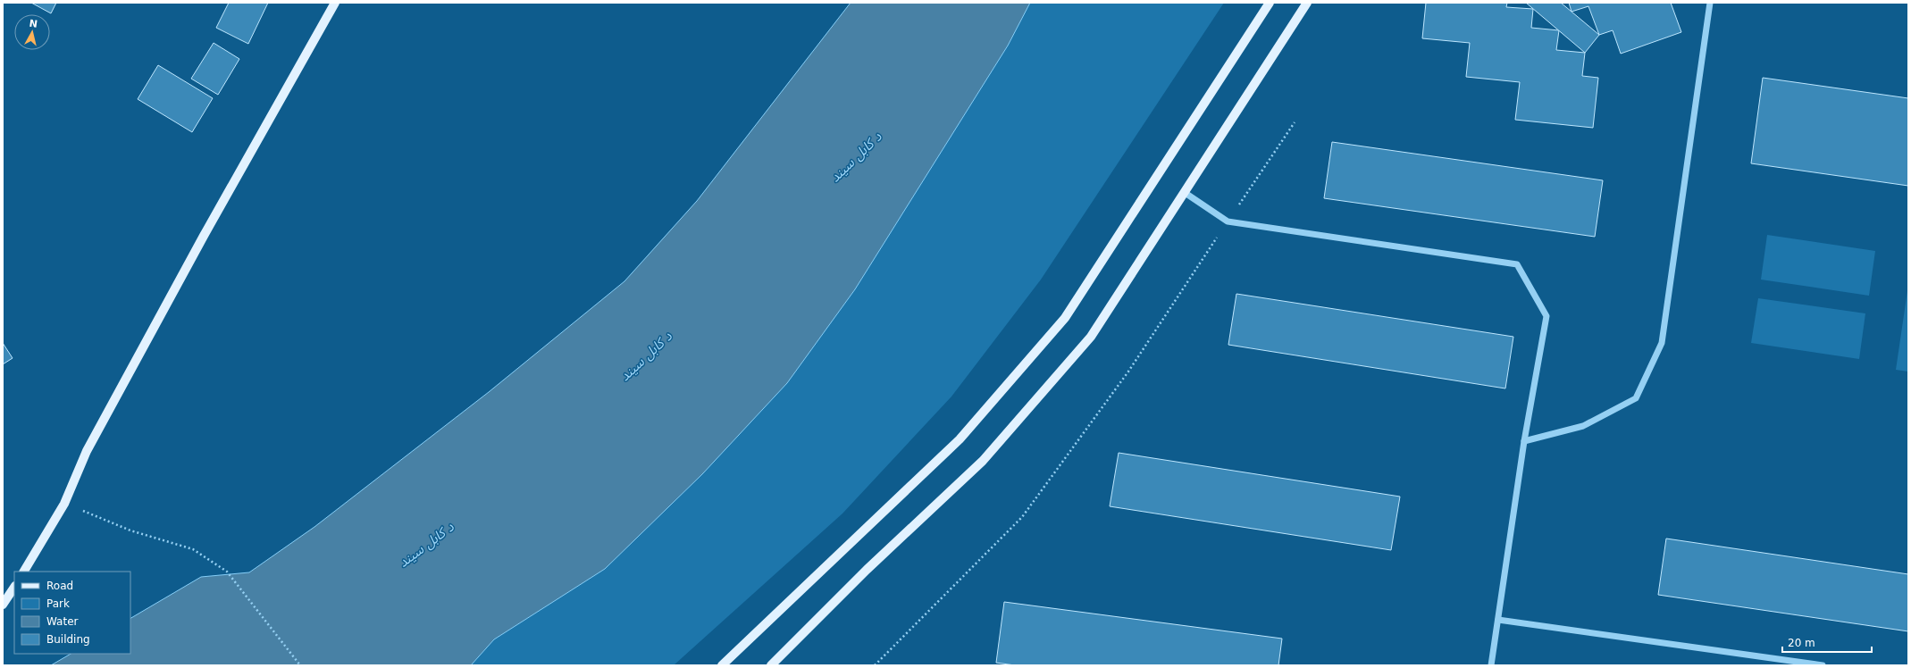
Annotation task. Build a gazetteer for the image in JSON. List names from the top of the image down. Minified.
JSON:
{"water":["د کابل سيند"],"legend":["Road","Park","Water","Building"],"scale_bar":"20 m","north":"top"}
